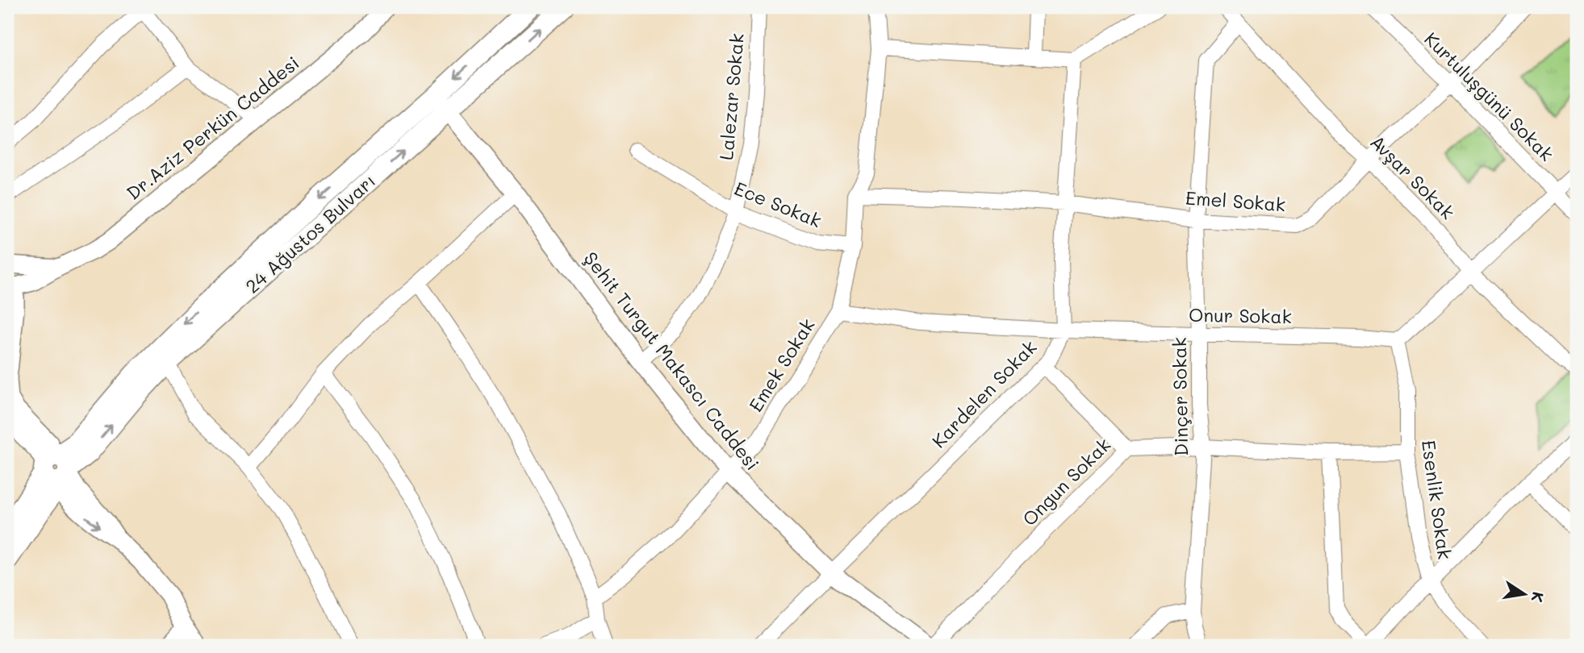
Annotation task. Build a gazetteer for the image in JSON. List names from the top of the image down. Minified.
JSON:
{"streets":{"main road":["24 Ağustos Bulvarı"],"street":["Lalezar Sokak","Kurtuluşgünü Sokak","Dr.Aziz Perkün Caddesi","Avşar Sokak","Emel Sokak","Ece Sokak","Onur Sokak","Şehit Turgut Makascı Caddesi","Emek Sokak","Kardelen Sokak","Dinçer Sokak","Ongun Sokak","Esenlik Sokak"]},"crossings":[["Lalezar Sokak","Ece Sokak"],["Lalezar Sokak","Şehit Turgut Makascı Caddesi"],["Kurtuluşgünü Sokak","Emel Sokak"],["Avşar Sokak","Emel Sokak"],["Avşar Sokak","Dinçer Sokak"],["Emel Sokak","Emek Sokak"],["Emel Sokak","Kardelen Sokak"],["Emel Sokak","Dinçer Sokak"],["Ece Sokak","Emek Sokak"],["24 Ağustos Bulvarı","Şehit Turgut Makascı Caddesi"],["Onur Sokak","Emek Sokak"],["Onur Sokak","Kardelen Sokak"],["Onur Sokak","Dinçer Sokak"],["Onur Sokak","Esenlik Sokak"],["Şehit Turgut Makascı Caddesi","Emek Sokak"],["Şehit Turgut Makascı Caddesi","Kardelen Sokak"],["Şehit Turgut Makascı Caddesi","Ongun Sokak"],["Dinçer Sokak","Ongun Sokak"],["Ongun Sokak","Esenlik Sokak"]],"north":"right"}
